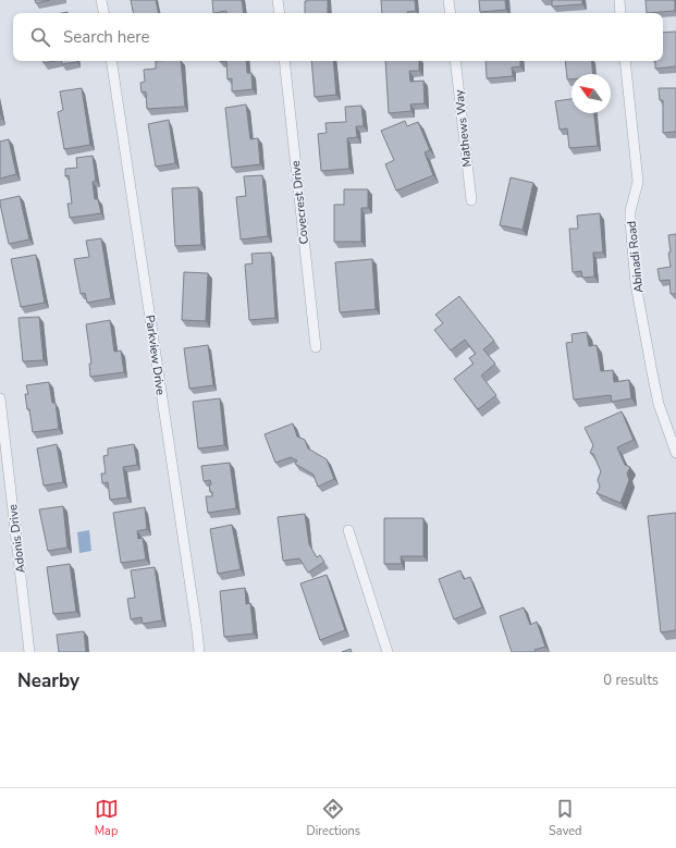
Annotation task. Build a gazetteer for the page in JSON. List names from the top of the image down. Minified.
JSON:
{"streets":{"street":["Mathews Way","Covecrest Drive","Abinadi Road","Parkview Drive","Adonis Drive"]},"north":"top left","page":{"search":"Search here","heading":["Nearby","0 results"],"nav":["Map","Directions","Saved"]}}
